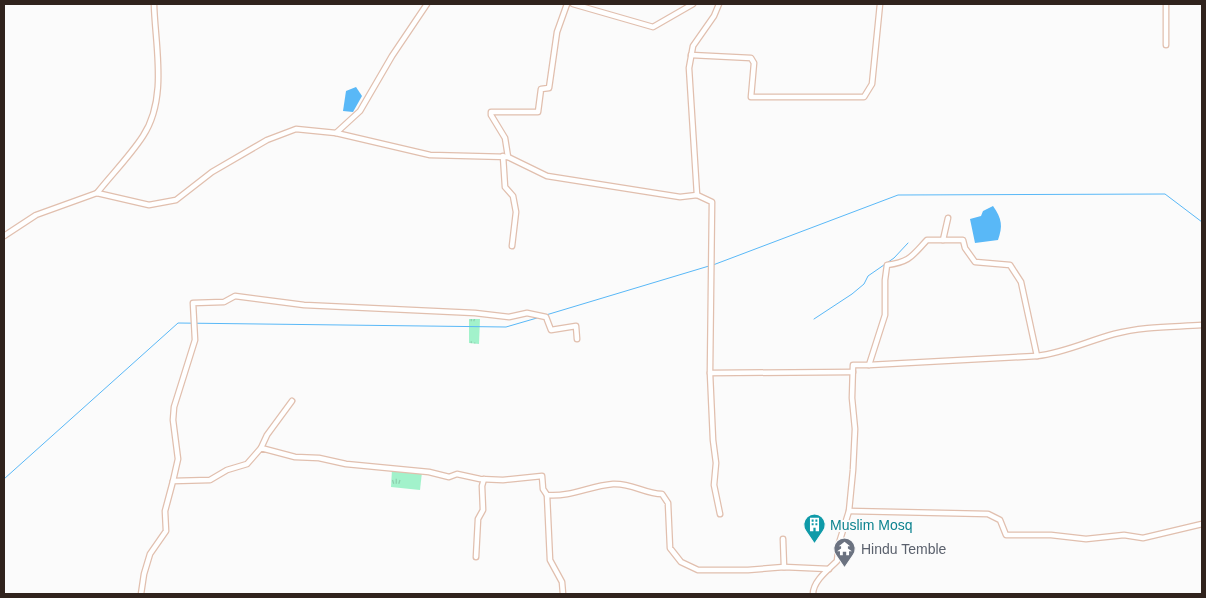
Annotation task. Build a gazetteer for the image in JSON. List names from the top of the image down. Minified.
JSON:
{"places":{"building":["Muslim Mosq"],"temple":["Hindu Temble"]}}
